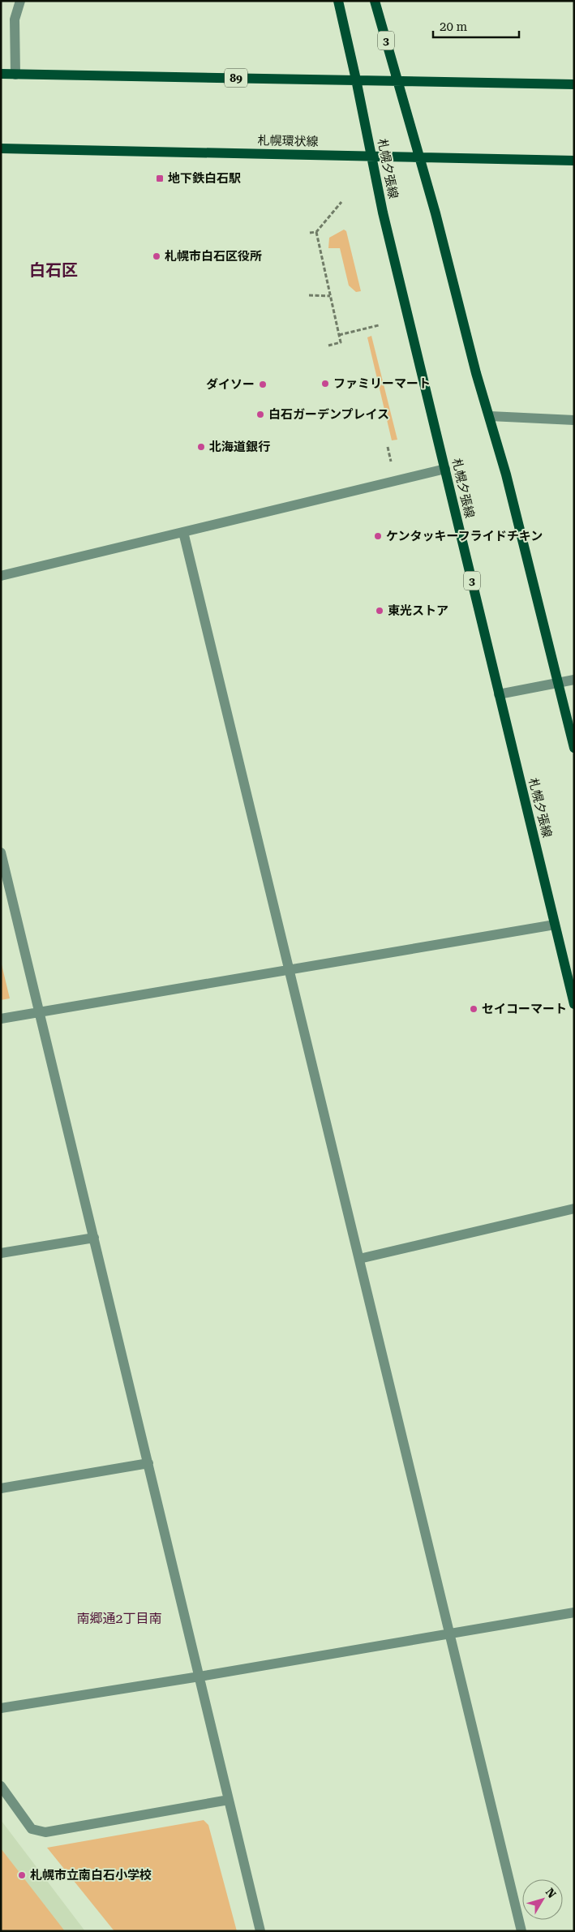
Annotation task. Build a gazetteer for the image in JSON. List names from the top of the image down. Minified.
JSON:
{"streets":{"main road":["3","89","札幌環状線","札幌夕張線"]},"crossings":[["3","89"],["3","札幌環状線"],["89","札幌夕張線"],["札幌環状線","札幌夕張線"]],"districts":["白石区","南郷通2丁目南"],"places":{"transit":["地下鉄白石駅"],"other":["札幌市白石区役所","ファミリーマート","ダイソー","白石ガーデンプレイス","北海道銀行","ケンタッキーフライドチキン","東光ストア","セイコーマート","札幌市立南白石小学校"]},"scale_bar":"20 m","north":"top right"}
